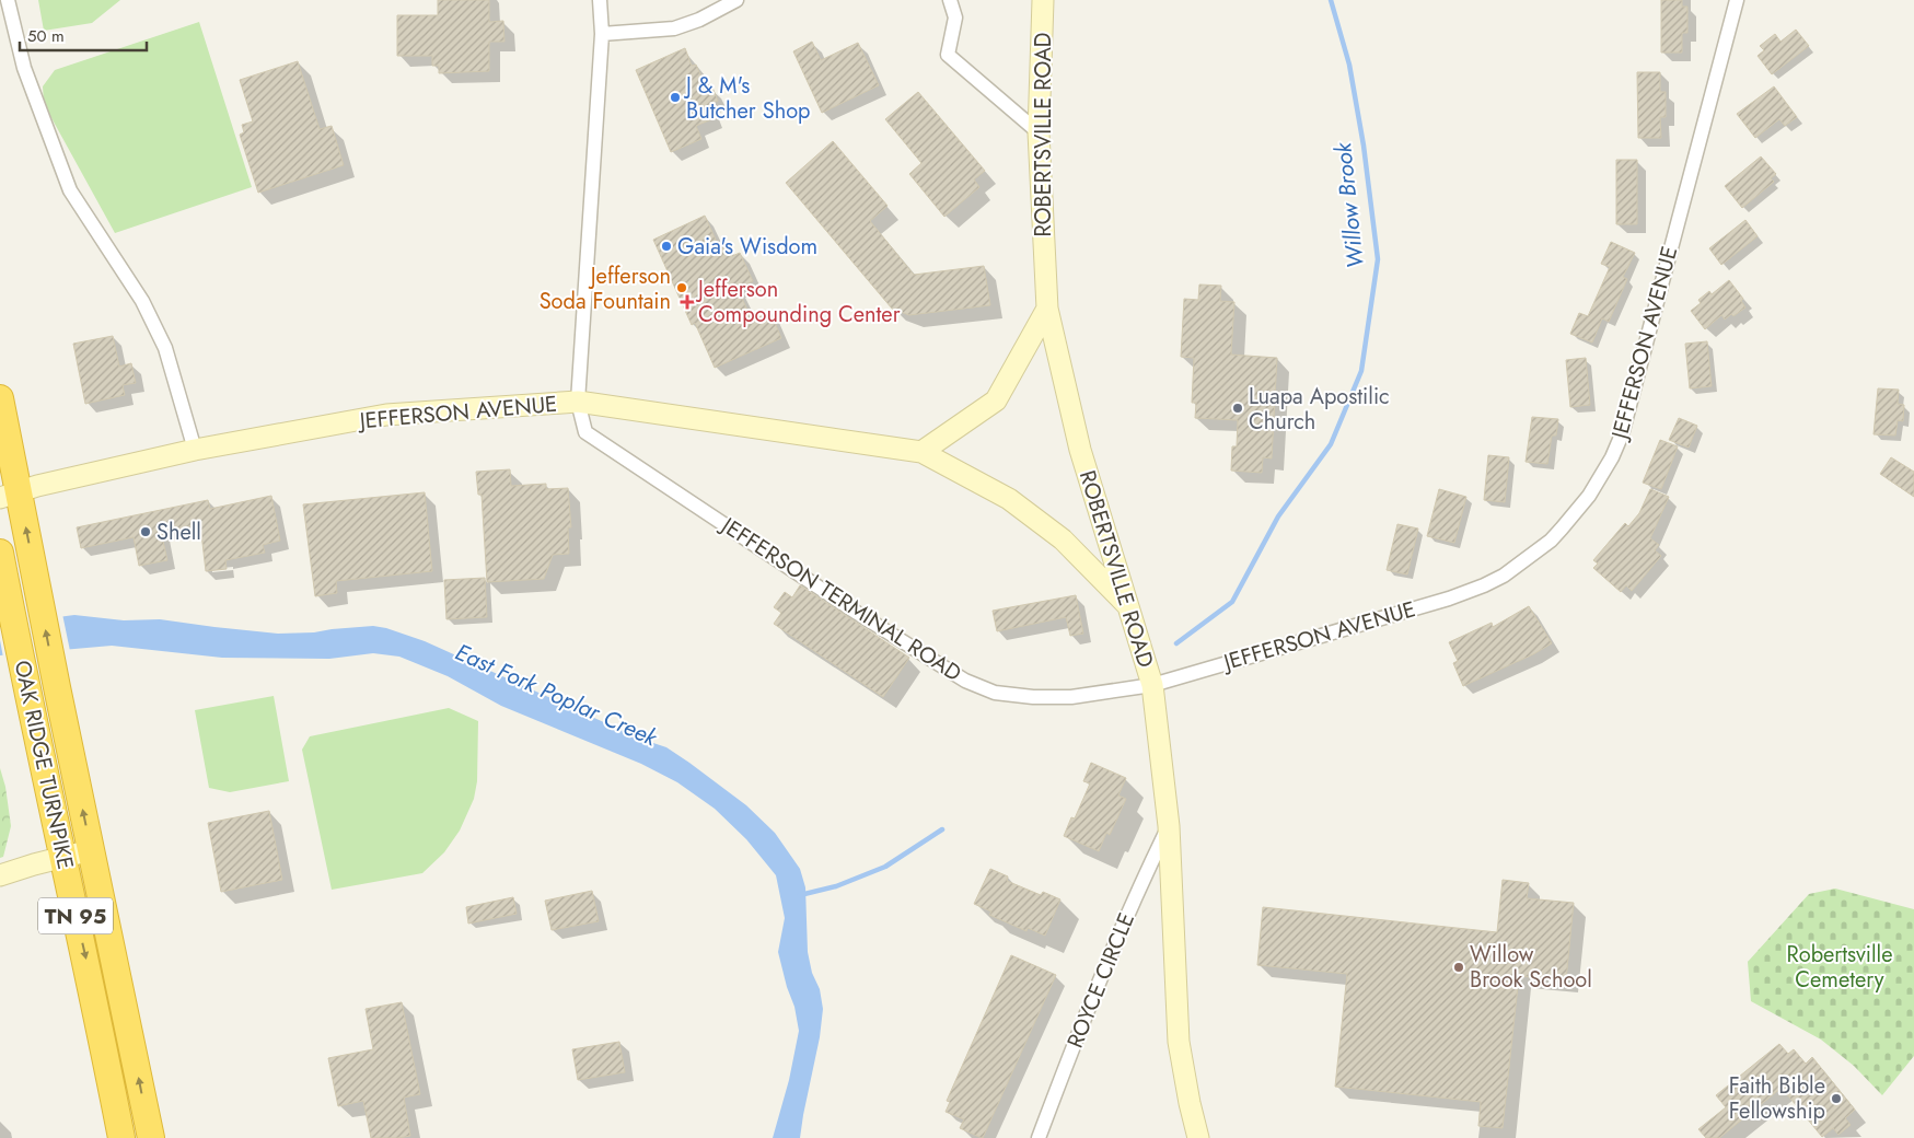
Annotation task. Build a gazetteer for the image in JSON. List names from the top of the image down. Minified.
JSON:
{"streets":{"highway":["OAK RIDGE TURNPIKE","TN 95"],"street":["ROBERTSVILLE ROAD","JEFFERSON AVENUE","JEFFERSON TERMINAL ROAD","ROYCE CIRCLE"]},"crossings":[["ROBERTSVILLE ROAD","JEFFERSON AVENUE"],["ROBERTSVILLE ROAD","JEFFERSON TERMINAL ROAD"],["ROBERTSVILLE ROAD","ROYCE CIRCLE"],["JEFFERSON AVENUE","JEFFERSON TERMINAL ROAD"]],"water":["Willow Brook","East Fork Poplar Creek"],"parks":["Robertsville Cemetery"],"places":{"other":["J & M's Butcher Shop","Gaia's Wisdom","Jefferson Soda Fountain","Luapa Apostilic Church","Shell","Willow Brook School","Faith Bible Fellowship"],"health":["Jefferson Compounding Center"]},"scale_bar":"50 m"}
